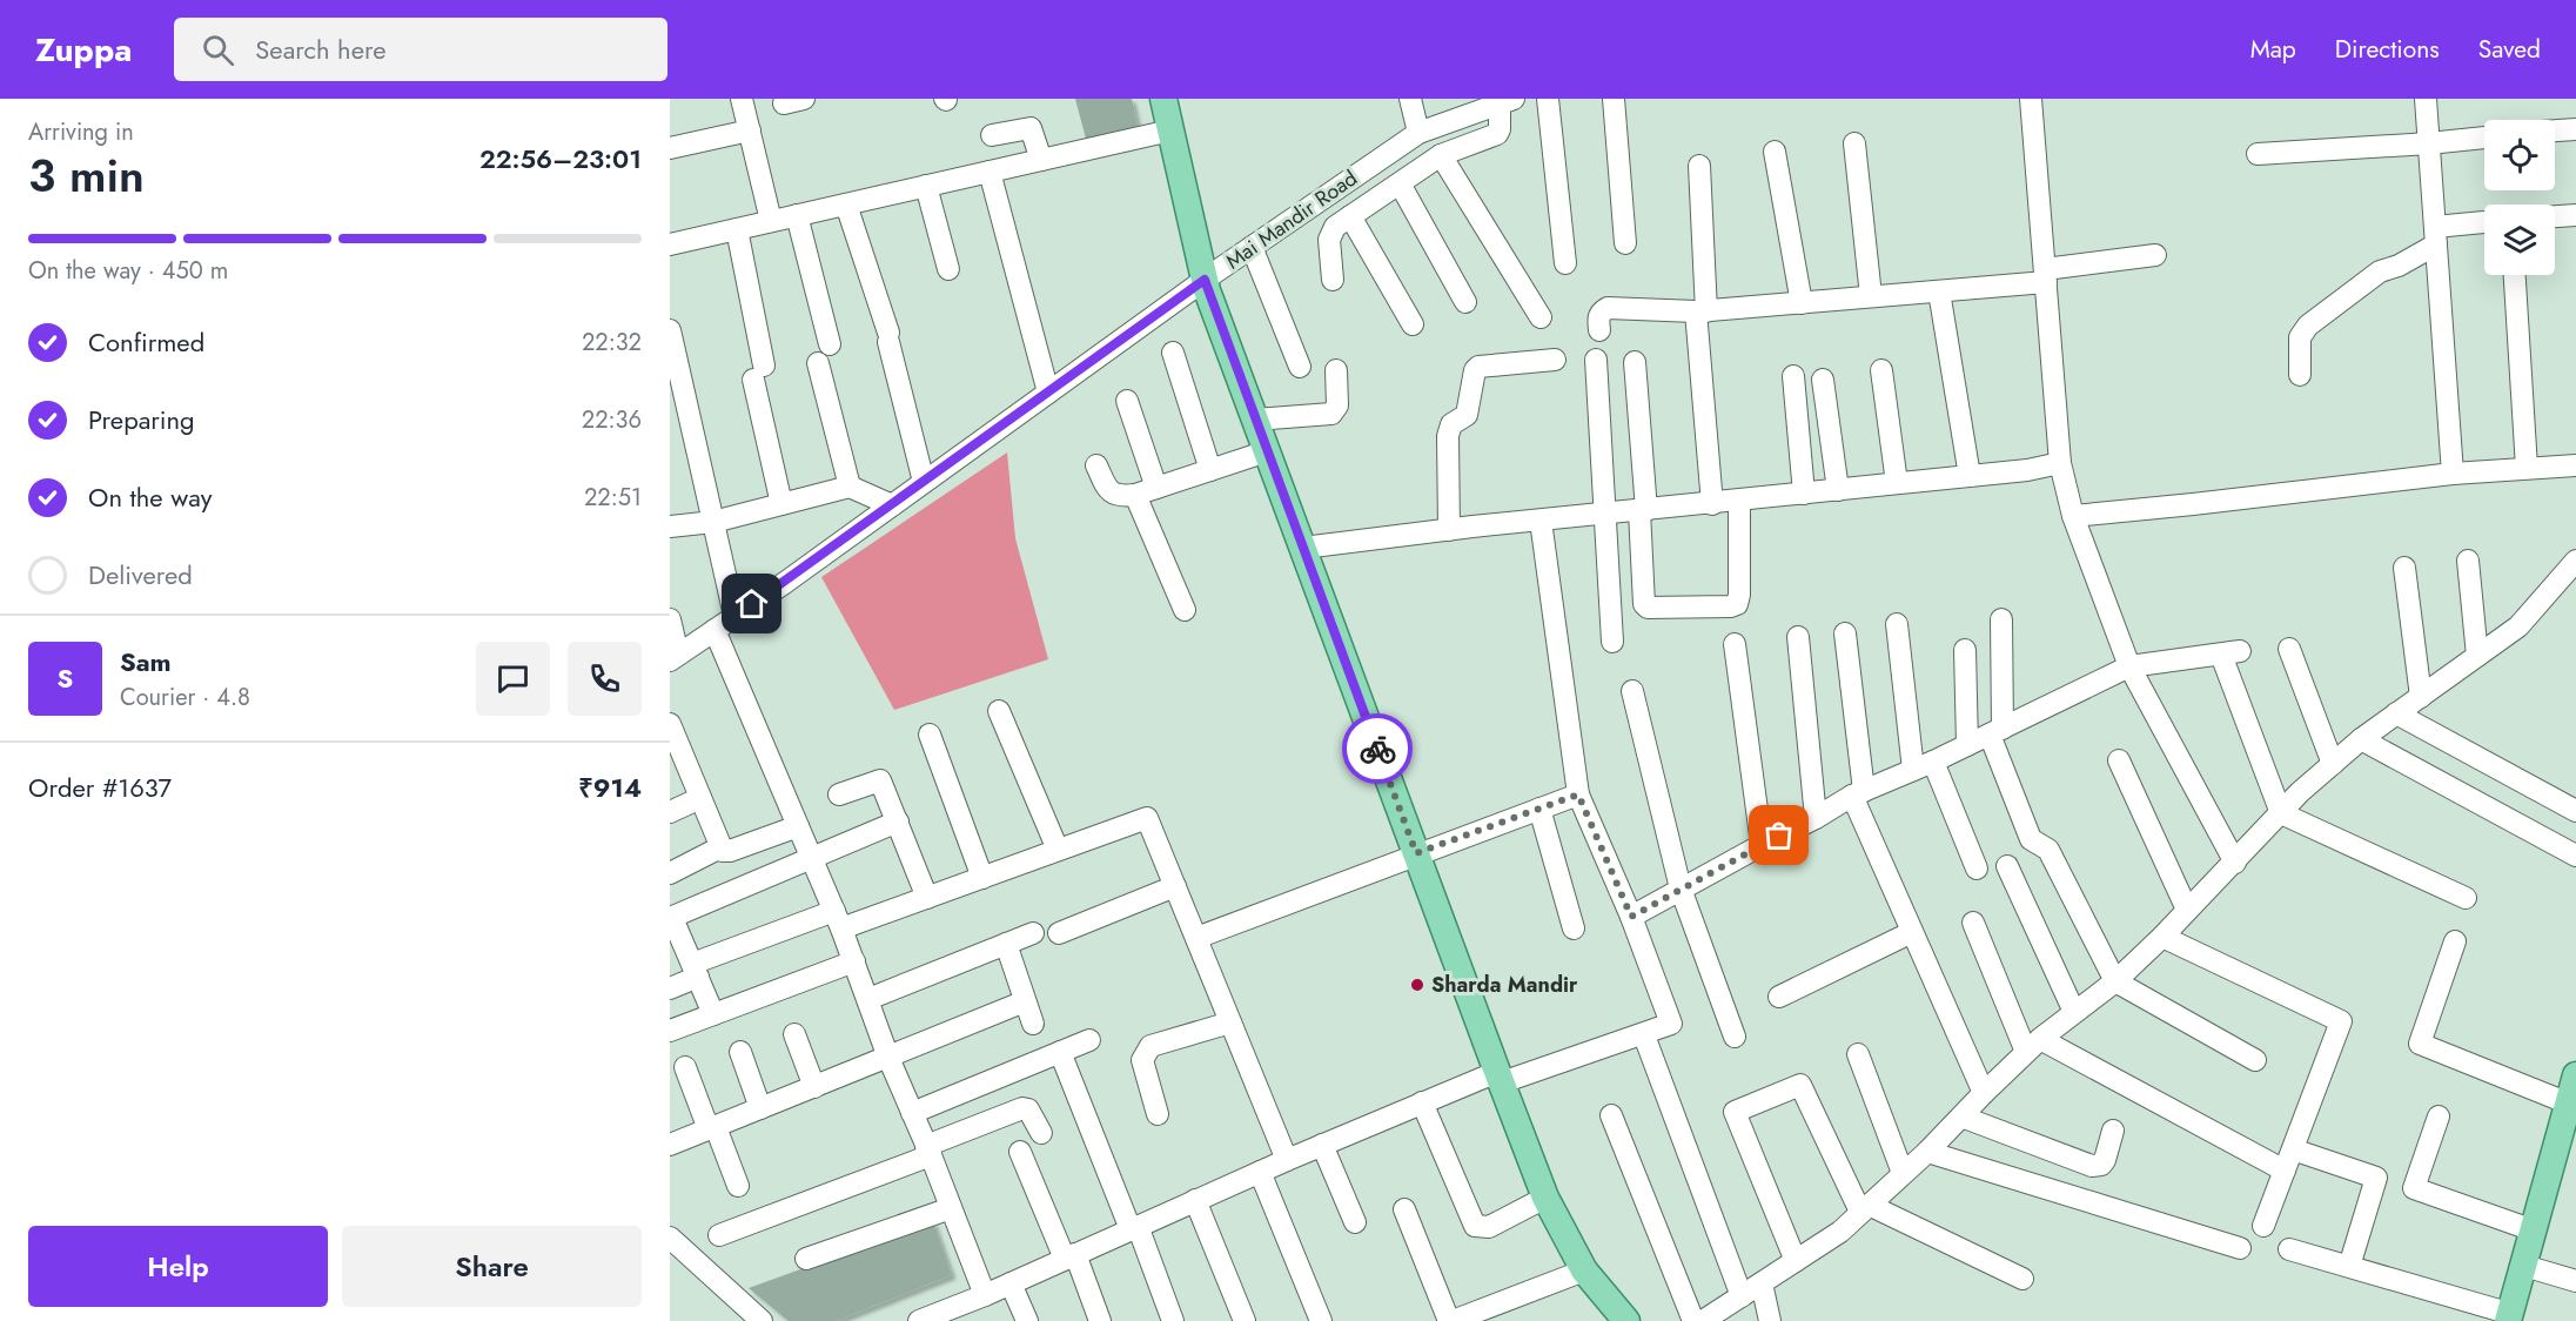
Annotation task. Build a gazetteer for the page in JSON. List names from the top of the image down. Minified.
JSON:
{"streets":{"street":["Mai Mandir Road"]},"places":["Sharda Mandir"],"page":{"header":"Zuppa","search":"Search here","nav":["Map","Directions","Saved"],"heading":["3 min","Arriving in","22:56–23:01"],"panel":["Sam","Courier · 4.8","Order #1637","₹914"],"bar":"On the way · 450 m","list":[["Confirmed","22:32"],["Preparing","22:36"],["On the way","22:51"],"Delivered"],"round":"S","buttons":["Help","Share"]}}
